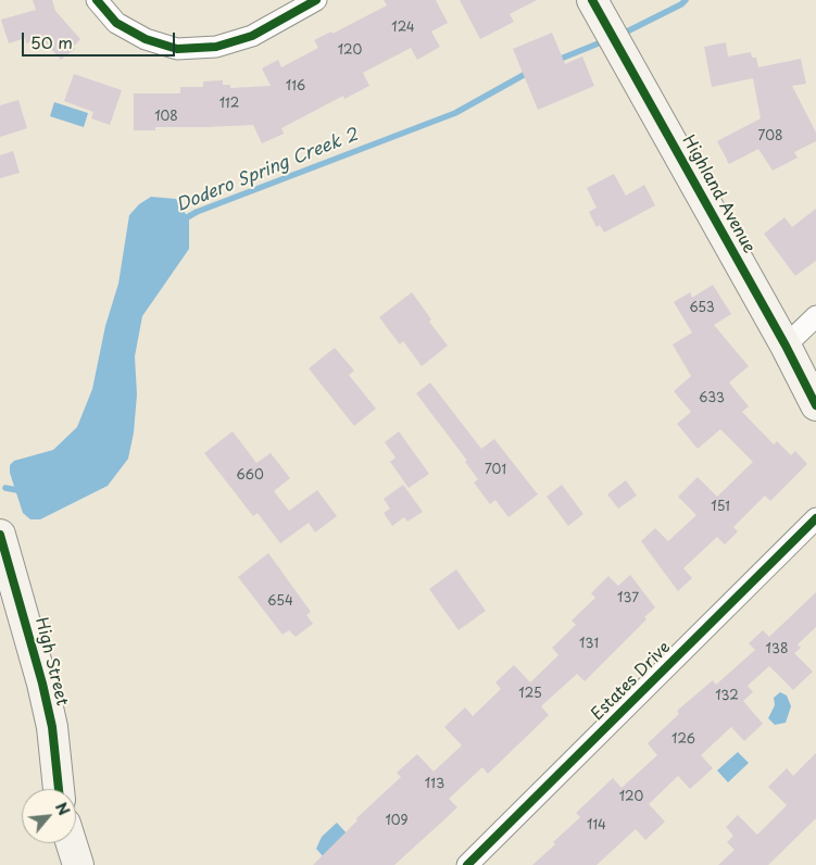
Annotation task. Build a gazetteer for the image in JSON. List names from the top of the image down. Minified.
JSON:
{"streets":{"street":["Highland Avenue","High Street","Estates Drive"]},"water":["Dodero Spring Creek 2"],"house_numbers":["124","120","116","112","108","708","653","633","701","660","151","137","654","131","138","125","132","126","113","120","109","114"],"scale_bar":"50 m","north":"top right"}
